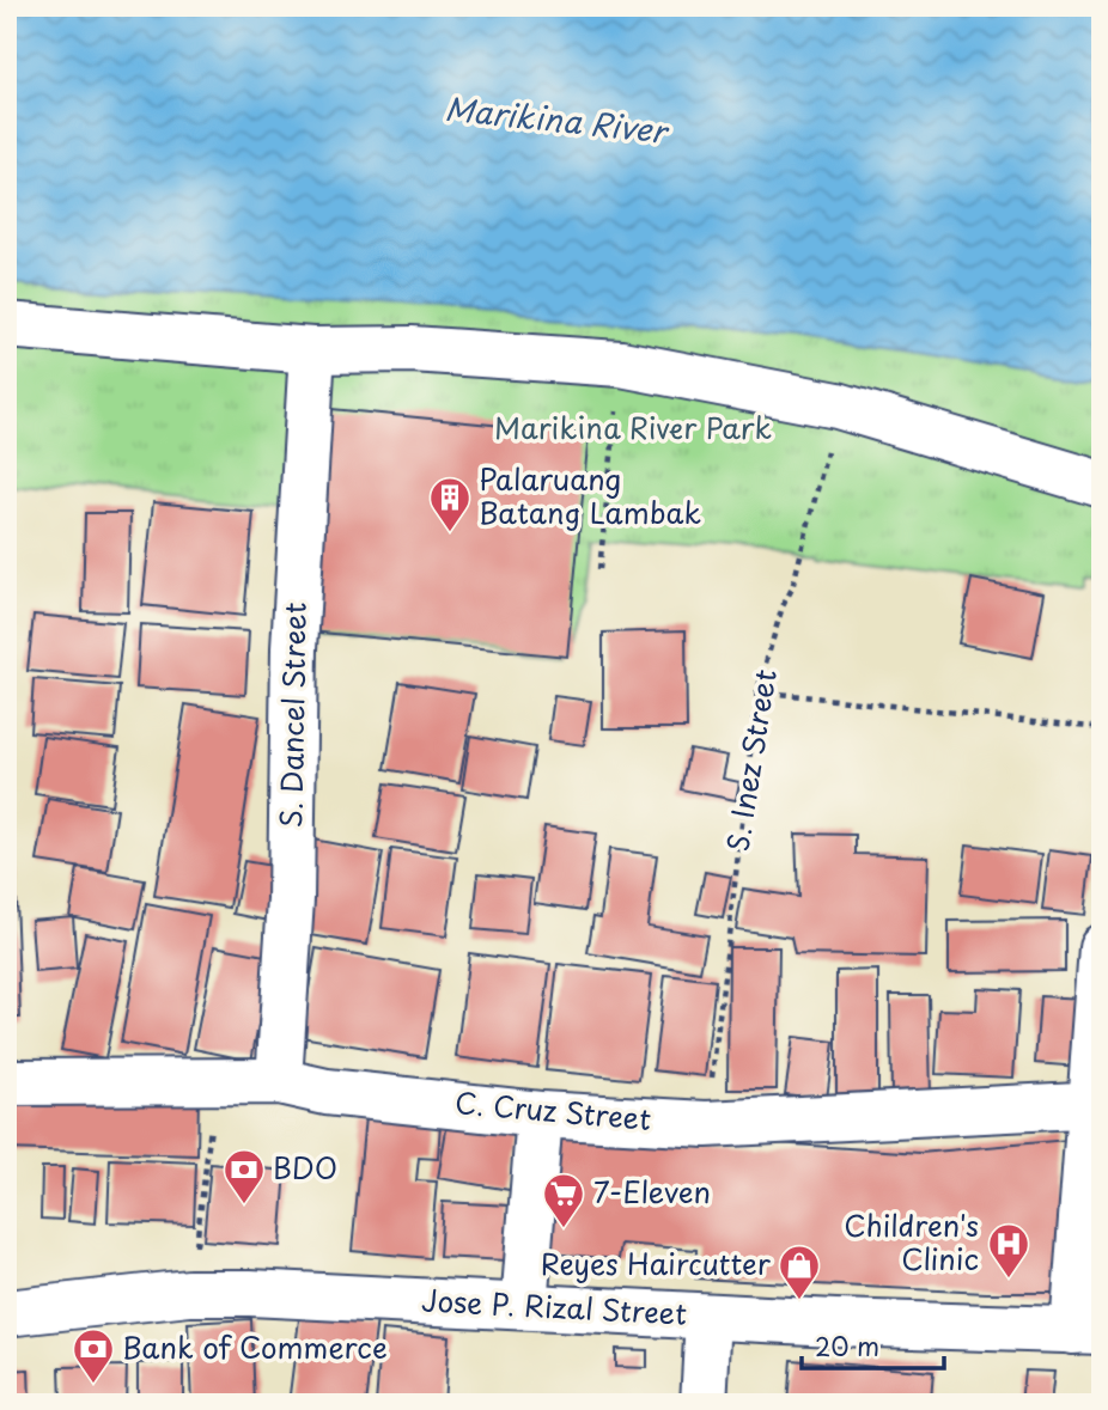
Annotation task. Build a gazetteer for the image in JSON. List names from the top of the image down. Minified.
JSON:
{"streets":{"street":["S. Dancel Street","C. Cruz Street","Jose P. Rizal Street"],"path":["S. Inez Street"]},"crossings":[["S. Dancel Street","C. Cruz Street"],["S. Inez Street","C. Cruz Street"]],"water":["Marikina River"],"parks":["Marikina River Park"],"places":{"building":["Palaruang Batang Lambak"],"bank":["BDO","Bank of Commerce"],"supermarket":["7-Eleven"],"hospital":["Children's Clinic"],"shop":["Reyes Haircutter"]},"scale_bar":"20 m"}
